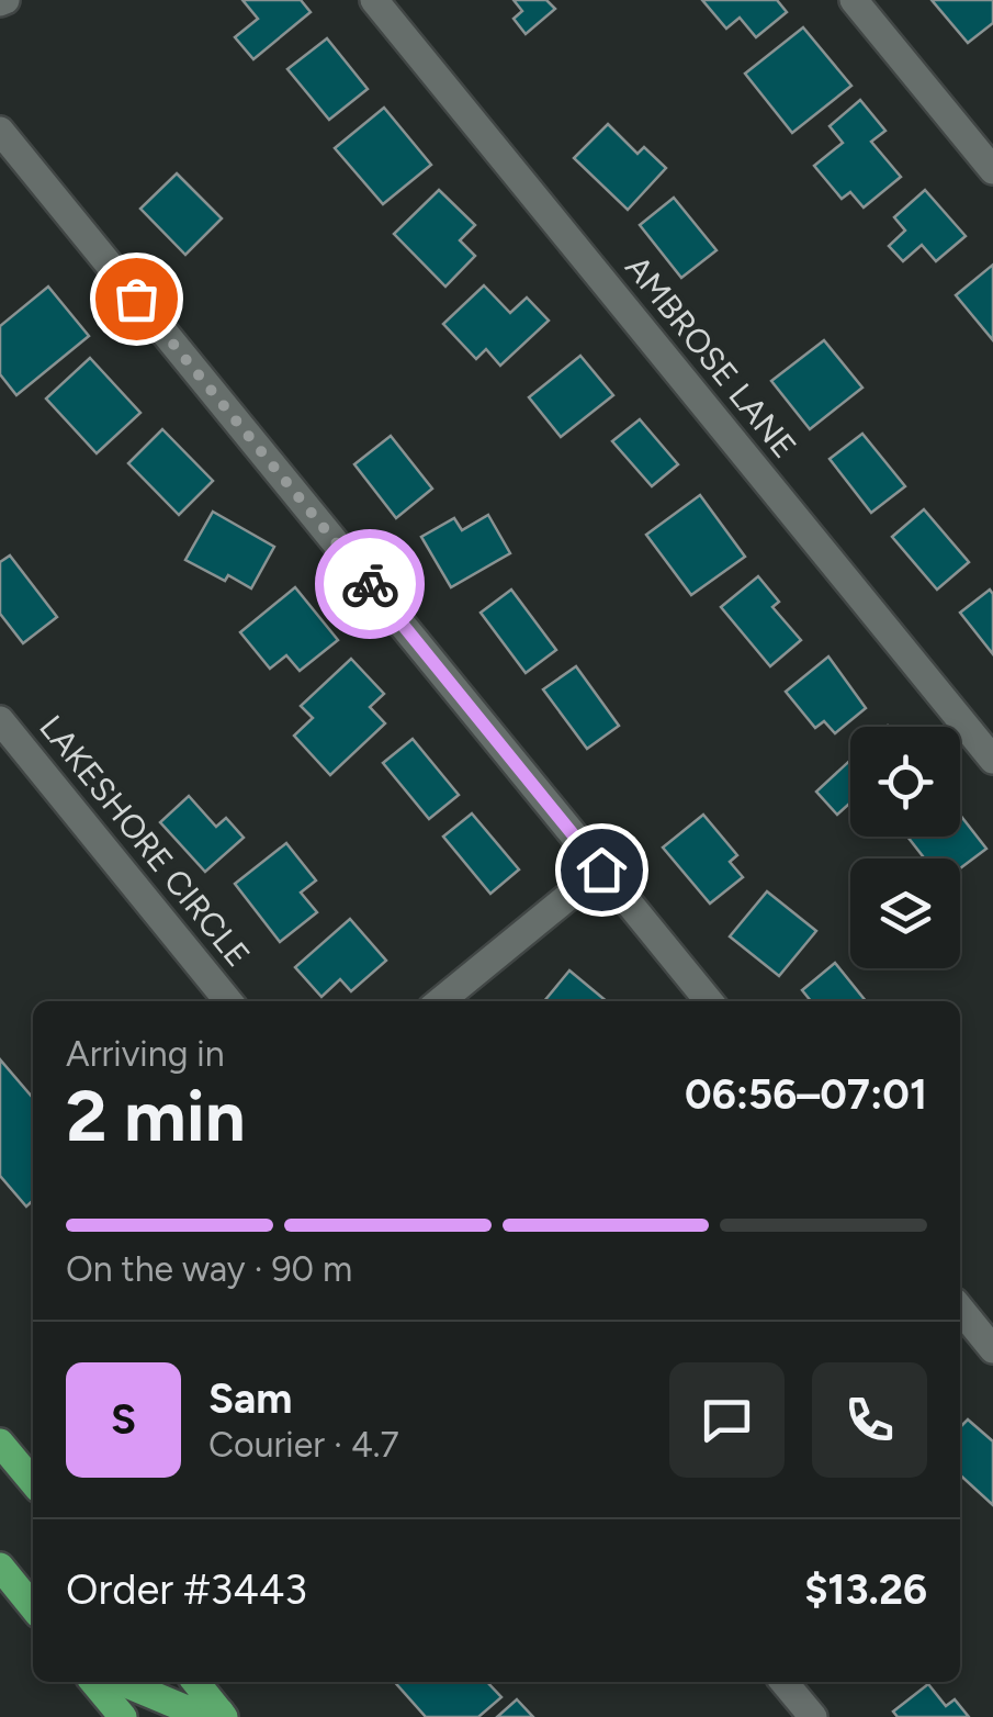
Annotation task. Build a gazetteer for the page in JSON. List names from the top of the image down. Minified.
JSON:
{"streets":{"street":["AMBROSE LANE","LAKESHORE CIRCLE"]},"page":{"heading":["2 min","Arriving in","06:56–07:01"],"panel":["Sam","Courier · 4.7","Order #3443","$13.26"],"bar":"On the way · 90 m","round":"S"}}
